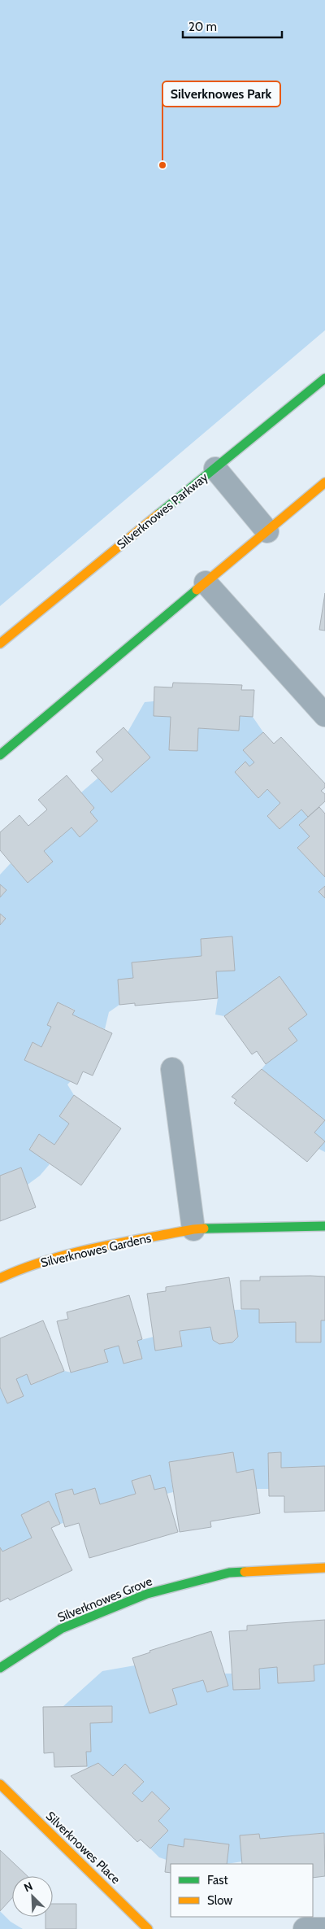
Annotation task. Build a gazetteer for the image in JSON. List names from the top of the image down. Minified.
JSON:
{"streets":{"street":["Silverknowes Parkway","Silverknowes Gardens","Silverknowes Grove","Silverknowes Place"]},"places":["Silverknowes Park"],"legend":["Fast","Slow"],"scale_bar":"20 m","north":"top left"}
